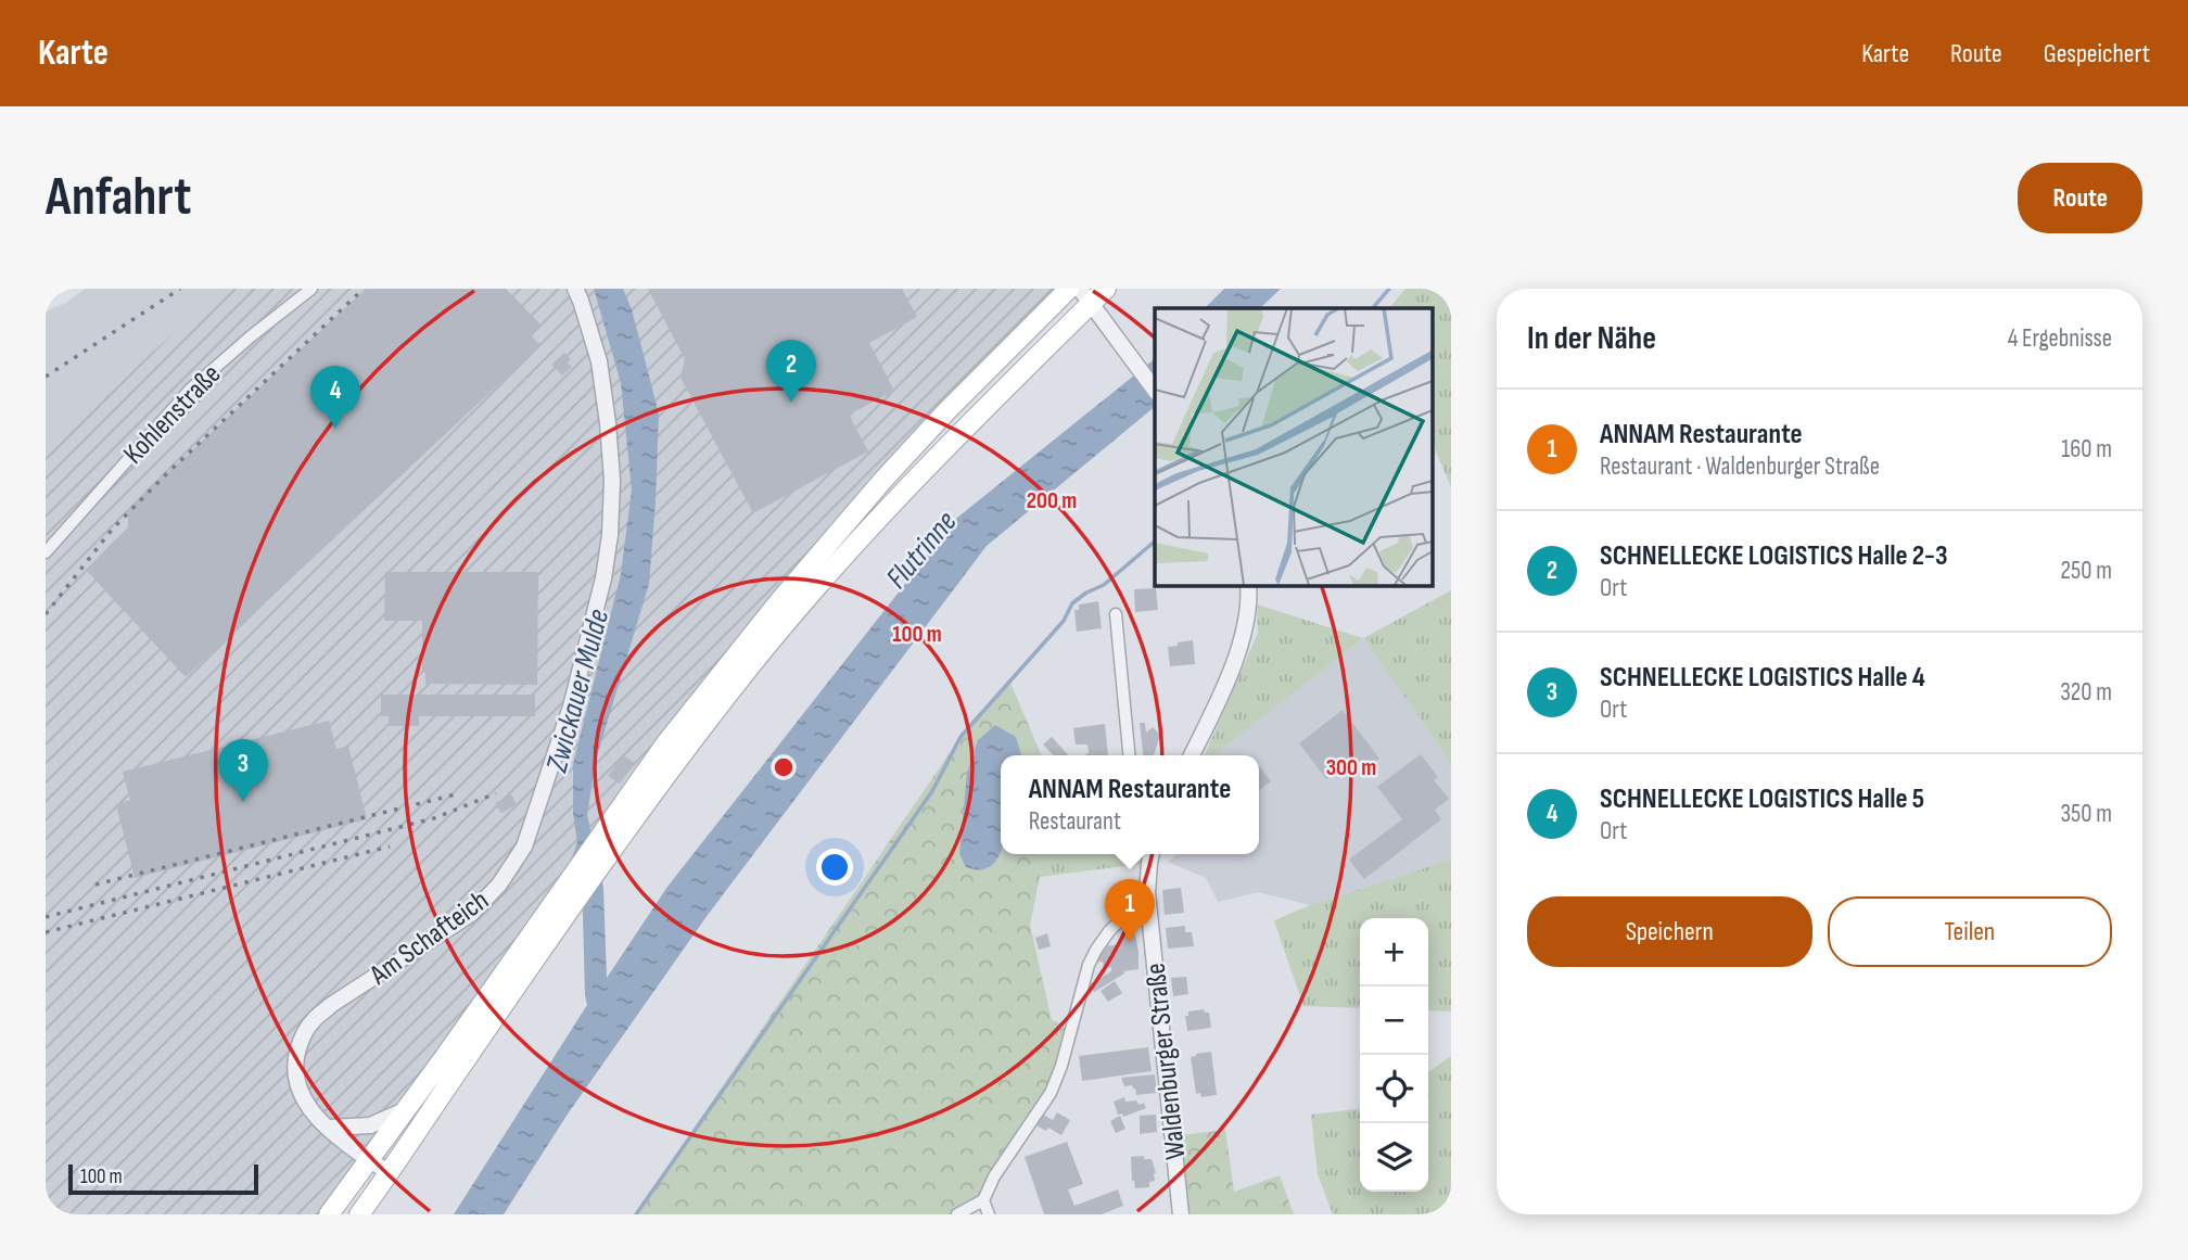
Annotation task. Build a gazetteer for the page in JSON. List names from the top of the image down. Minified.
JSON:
{"streets":{"street":["Kohlenstraße","Am Schafteich","Waldenburger Straße"]},"water":["Flutrinne","Zwickauer Mulde"],"scale_bar":"100 m","page":{"header":"Karte","nav":["Karte","Route","Gespeichert"],"buttons":["Route",["Speichern","Teilen"]],"title":"Anfahrt","heading":["In der Nähe","4 Ergebnisse"],"pins":["2","4","3","1"],"list":[{"mark":"1","name":"ANNAM Restaurante","note":"Restaurant · Waldenburger Straße","value":"160 m"},{"mark":"2","name":"SCHNELLECKE LOGISTICS Halle 2-3","note":"Ort","value":"250 m"},{"mark":"3","name":"SCHNELLECKE LOGISTICS Halle 4","note":"Ort","value":"320 m"},{"mark":"4","name":"SCHNELLECKE LOGISTICS Halle 5","note":"Ort","value":"350 m"}],"popup":["ANNAM Restaurante","Restaurant"],"map_buttons":["+","−"],"scale":"100 m"},"rings":["200 m","100 m","300 m"]}
